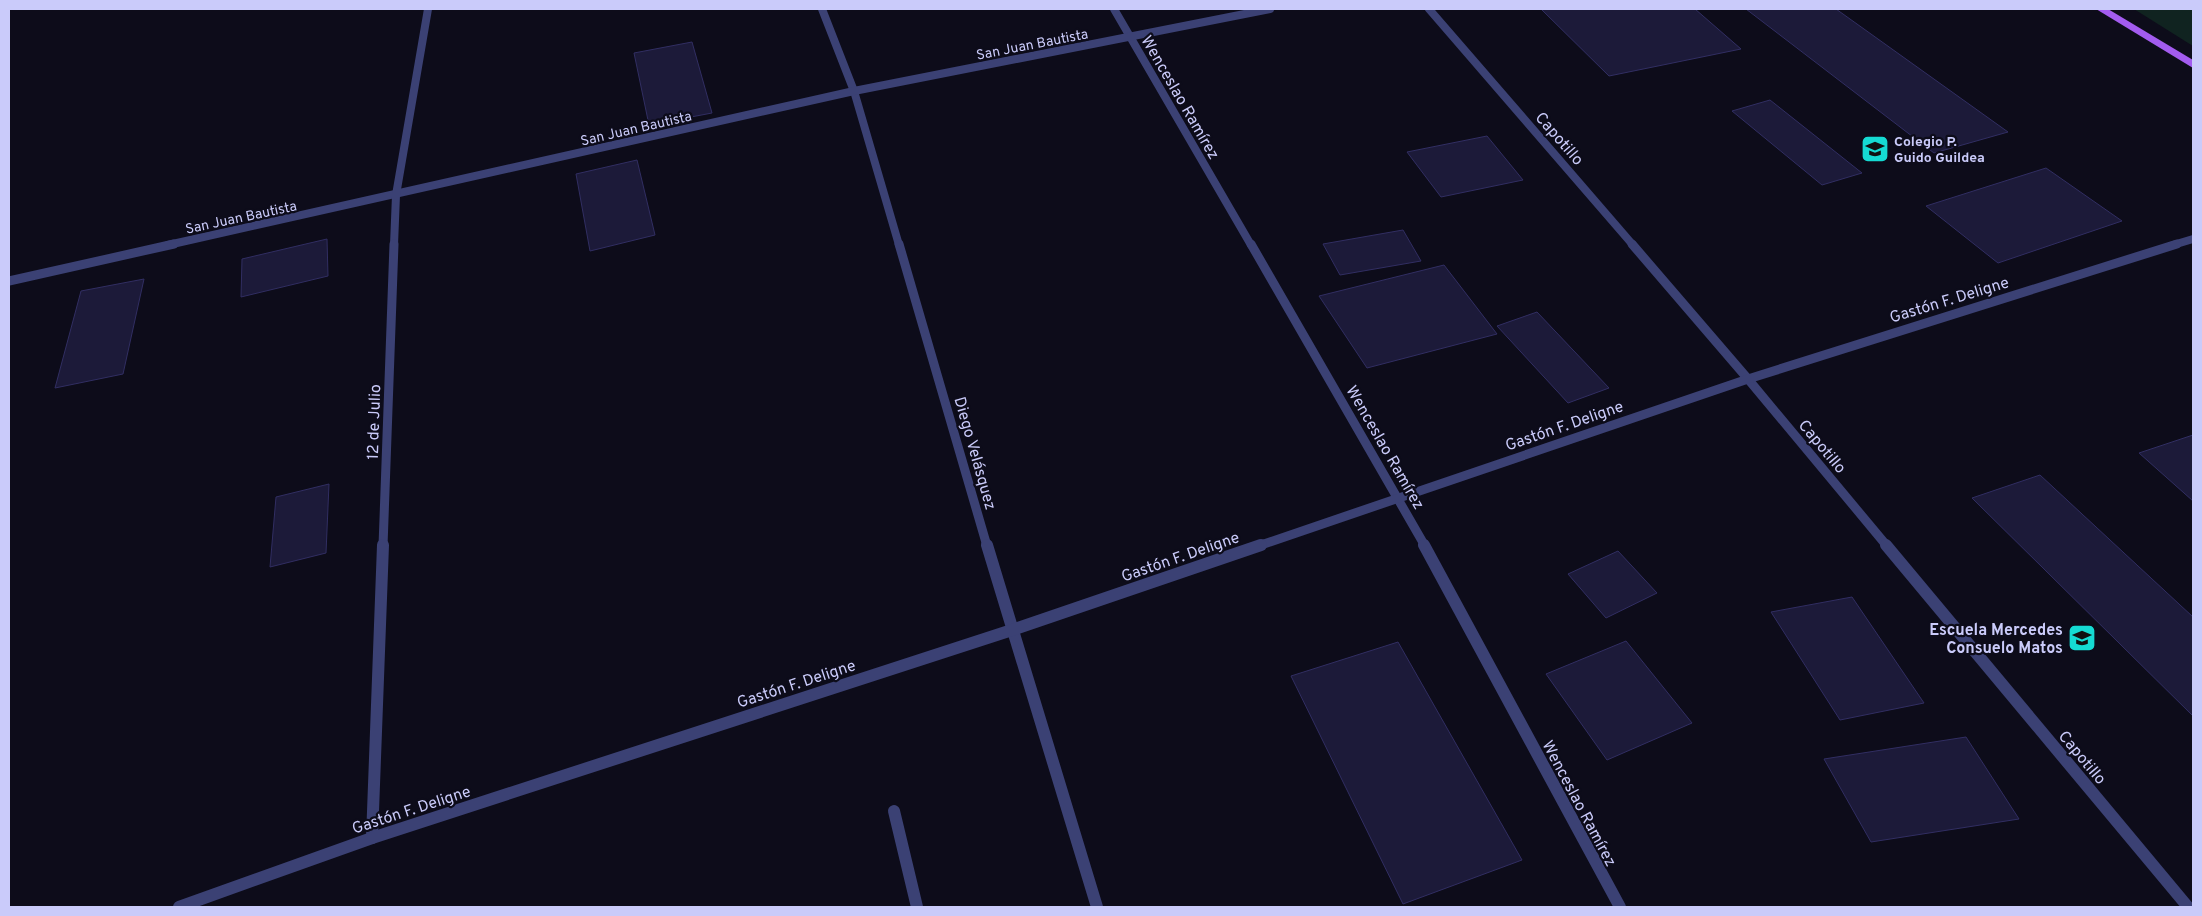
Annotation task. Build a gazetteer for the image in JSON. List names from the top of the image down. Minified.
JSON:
{"streets":{"street":["San Juan Bautista","Wenceslao Ramírez","Capotillo","Gastón F. Deligne","12 de Julio","Diego Velásquez"]},"crossings":[["San Juan Bautista","Wenceslao Ramírez"],["San Juan Bautista","12 de Julio"],["San Juan Bautista","Diego Velásquez"],["Wenceslao Ramírez","Gastón F. Deligne"],["Capotillo","Gastón F. Deligne"],["Gastón F. Deligne","12 de Julio"],["Gastón F. Deligne","Diego Velásquez"]],"places":{"school or university":["Colegio P. Guido Guildea","Escuela Mercedes Consuelo Matos"]}}
